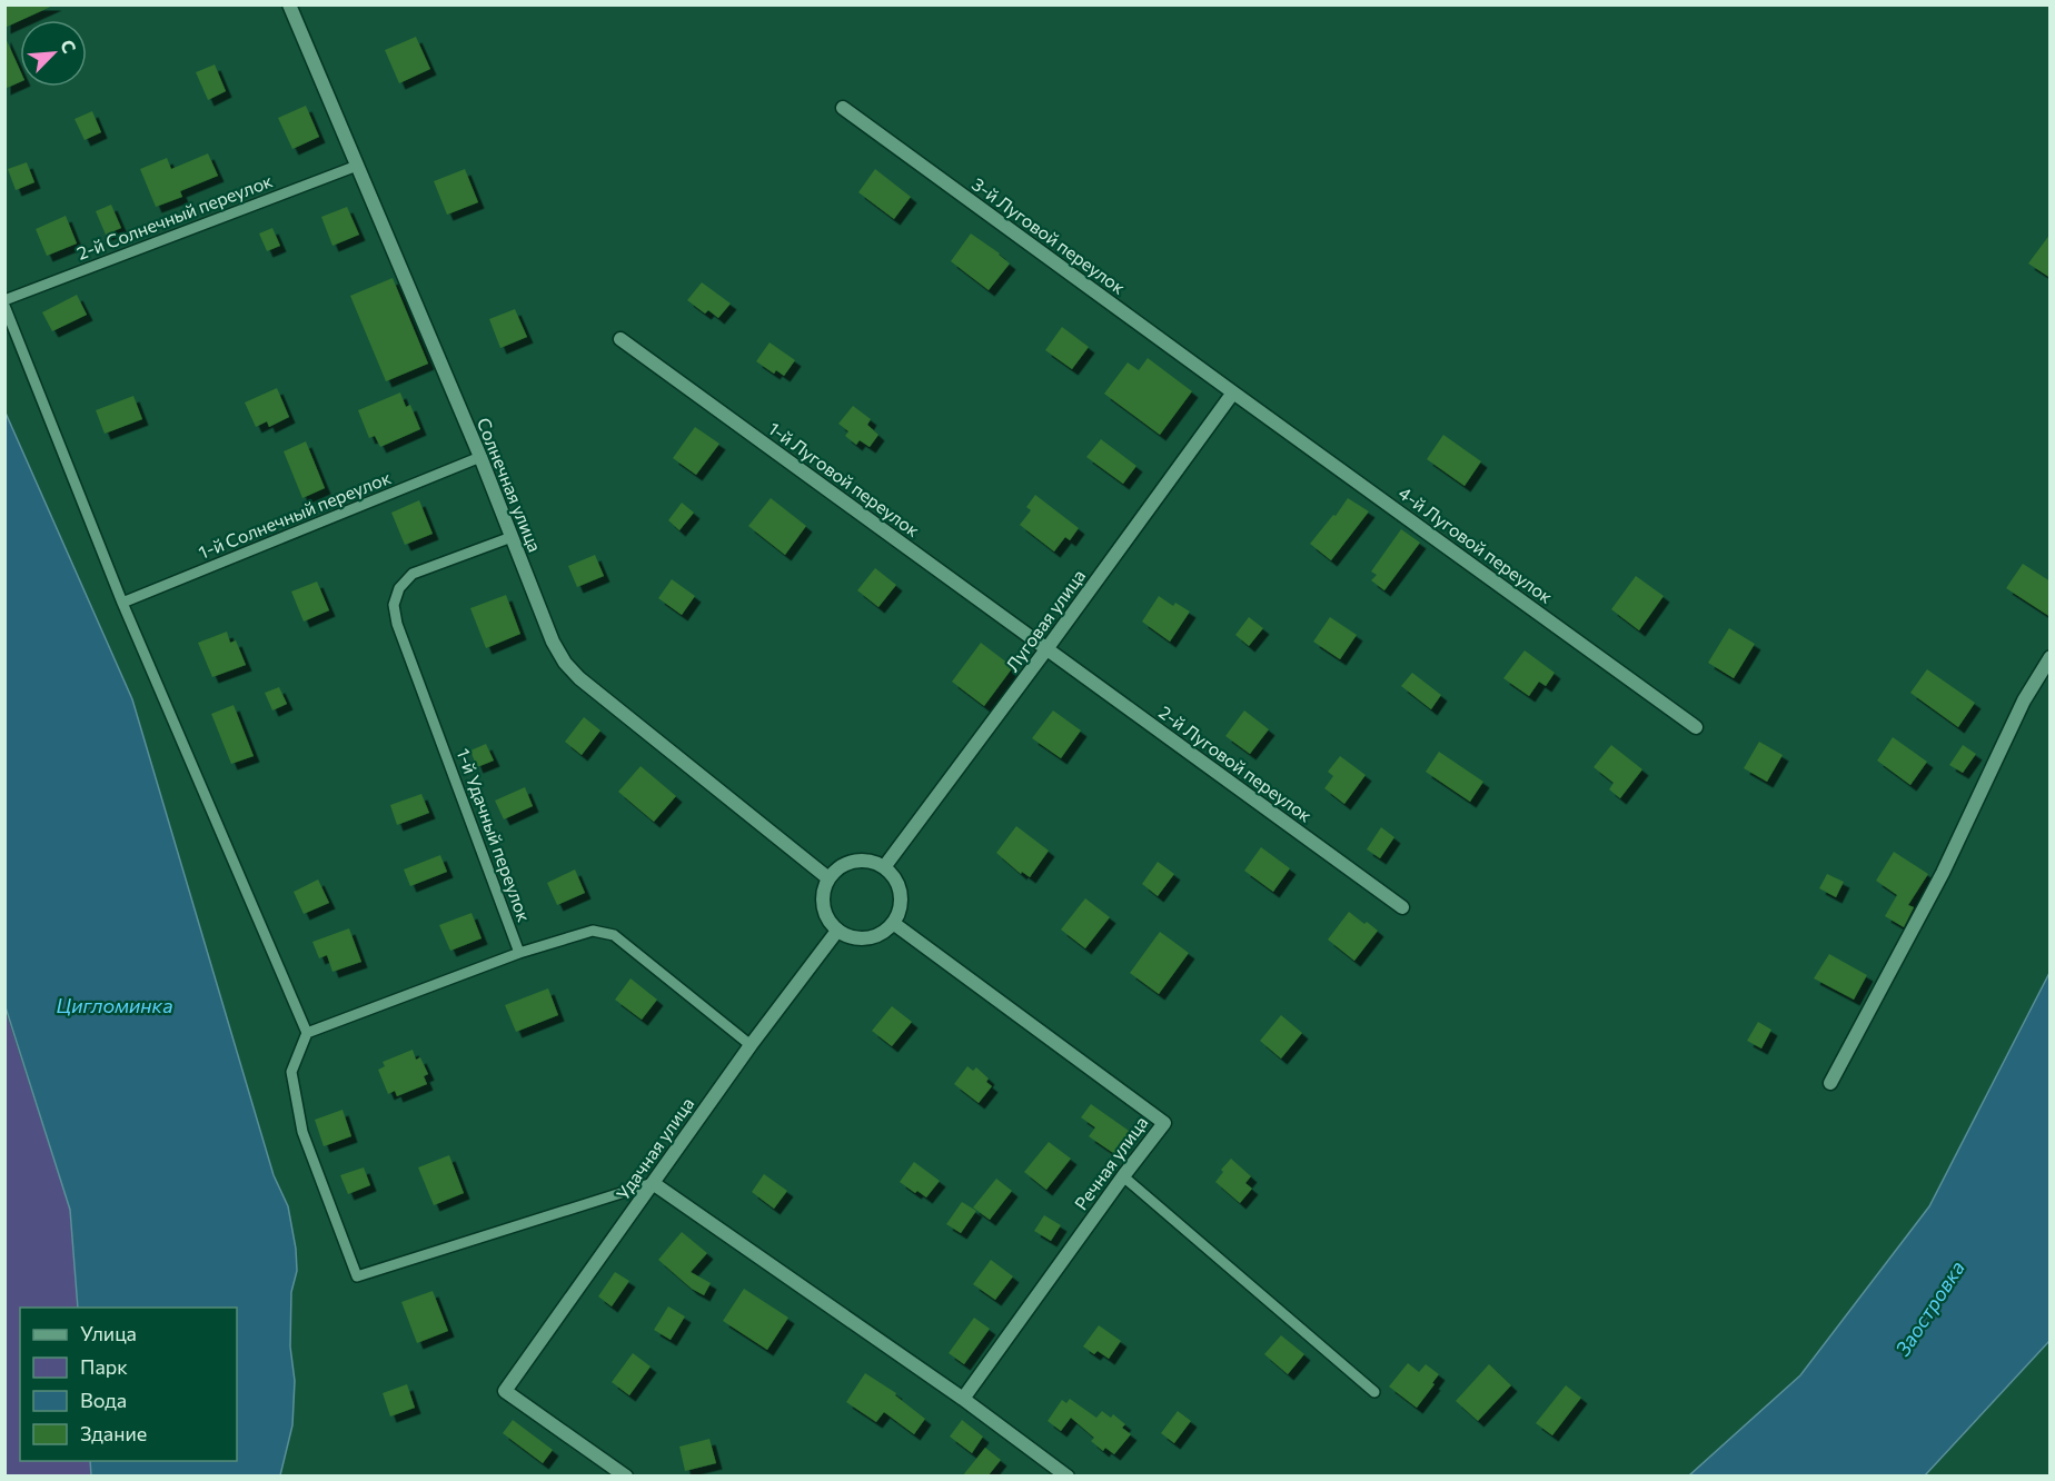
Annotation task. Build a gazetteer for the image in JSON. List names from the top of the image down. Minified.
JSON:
{"streets":{"street":["3-й Луговой переулок","1-й Луговой переулок","Солнечная улица","4-й Луговой переулок","Луговая улица","2-й Луговой переулок","Удачная улица","Речная улица"],"lane":["2-й Солнечный переулок","1-й Солнечный переулок","1-й Удачный переулок"]},"crossings":[["2-й Солнечный переулок","Солнечная улица"],["3-й Луговой переулок","4-й Луговой переулок"],["3-й Луговой переулок","Луговая улица"],["1-й Луговой переулок","Луговая улица"],["1-й Луговой переулок","2-й Луговой переулок"],["Солнечная улица","1-й Солнечный переулок"],["Солнечная улица","Луговая улица"],["Солнечная улица","1-й Удачный переулок"],["Солнечная улица","Удачная улица"],["Солнечная улица","Речная улица"],["4-й Луговой переулок","Луговая улица"],["Луговая улица","2-й Луговой переулок"],["Луговая улица","Удачная улица"],["Луговая улица","Речная улица"],["Удачная улица","Речная улица"]],"water":["Цигломинка","Заостровка"],"legend":["Улица","Парк","Вода","Здание"],"north":"top right"}
